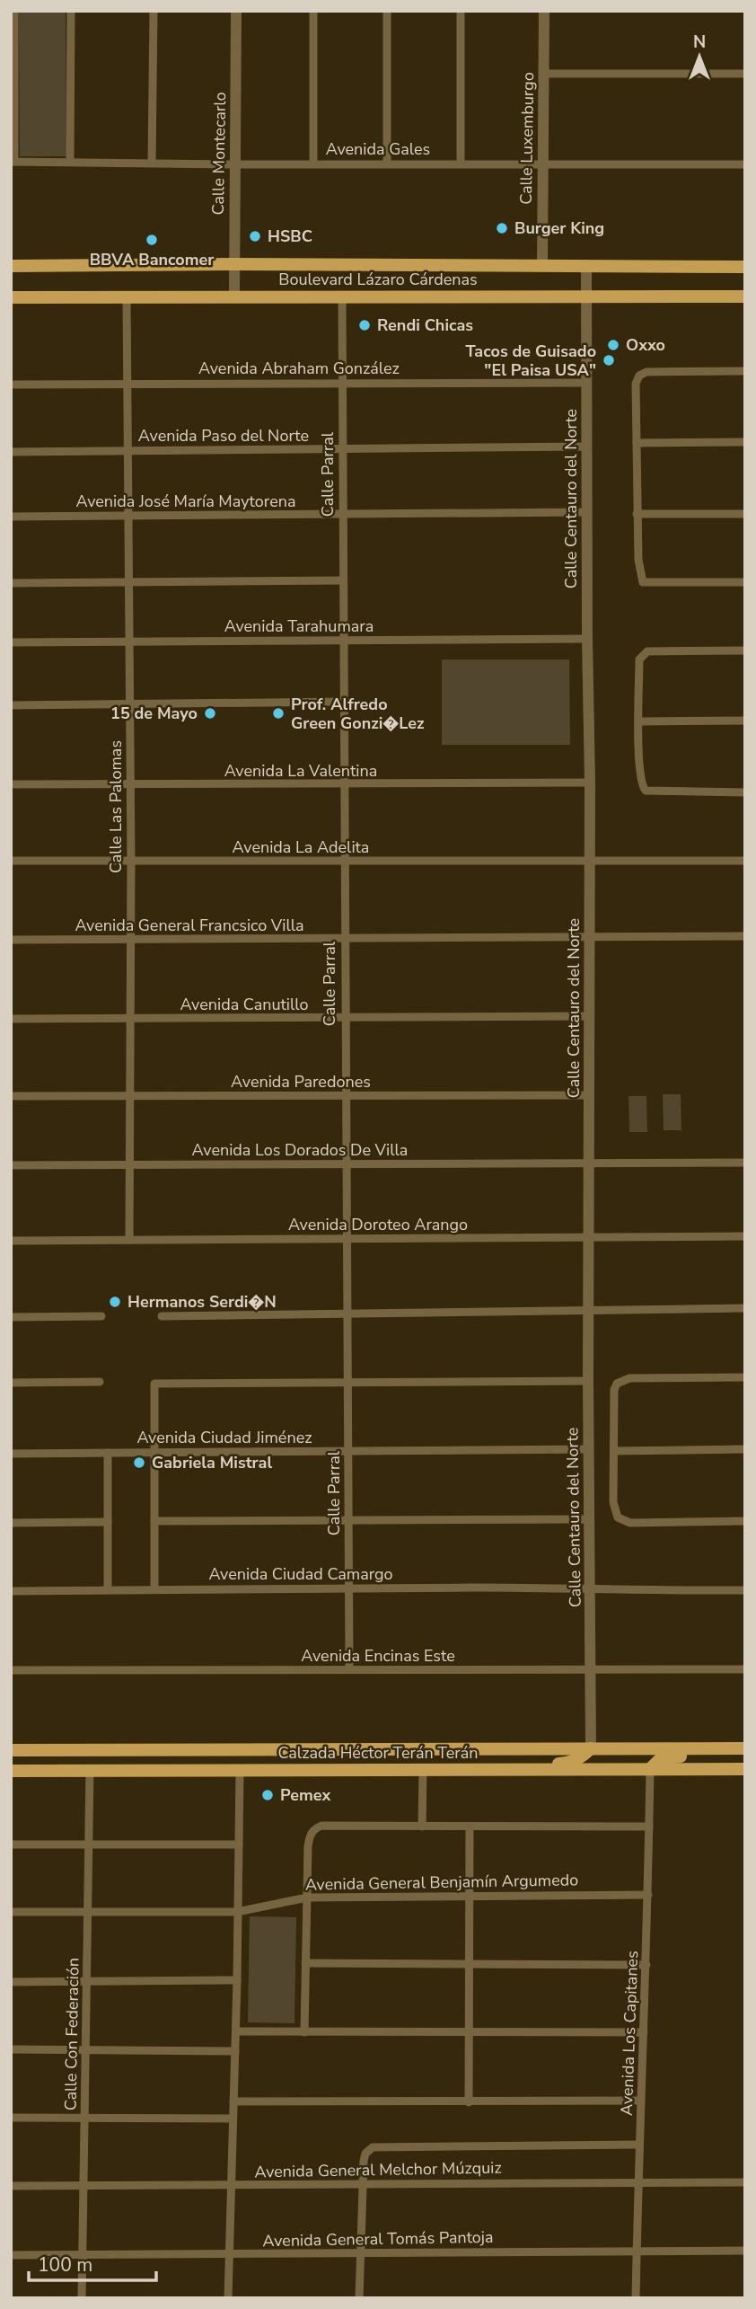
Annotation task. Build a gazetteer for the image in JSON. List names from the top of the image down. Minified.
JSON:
{"streets":{"main road":["Boulevard Lázaro Cárdenas","Calzada Héctor Terán Terán"],"street":["Calle Luxemburgo","Avenida Gales","Calle Montecarlo","Avenida Abraham González","Avenida Paso del Norte","Calle Parral","Calle Centauro del Norte","Avenida José María Maytorena","Avenida Tarahumara","Avenida La Valentina","Calle Las Palomas","Avenida La Adelita","Avenida General Francsico Villa","Avenida Canutillo","Avenida Paredones","Avenida Los Dorados De Villa","Avenida Doroteo Arango","Avenida Ciudad Jiménez","Avenida Ciudad Camargo","Avenida Encinas Este","Avenida General Benjamín Argumedo","Avenida Los Capitanes","Calle Con Federación","Avenida General Melchor Múzquiz","Avenida General Tomás Pantoja"]},"crossings":[["Calle Luxemburgo","Avenida Gales"],["Calle Luxemburgo","Boulevard Lázaro Cárdenas"],["Avenida Gales","Calle Montecarlo"],["Calle Montecarlo","Boulevard Lázaro Cárdenas"],["Boulevard Lázaro Cárdenas","Calle Parral"],["Boulevard Lázaro Cárdenas","Calle Centauro del Norte"],["Boulevard Lázaro Cárdenas","Calle Las Palomas"],["Avenida Abraham González","Calle Parral"],["Avenida Abraham González","Calle Centauro del Norte"],["Avenida Abraham González","Calle Las Palomas"],["Avenida Paso del Norte","Calle Parral"],["Avenida Paso del Norte","Calle Centauro del Norte"],["Avenida Paso del Norte","Calle Las Palomas"],["Calle Parral","Avenida José María Maytorena"],["Calle Parral","Avenida Tarahumara"],["Calle Parral","Avenida La Valentina"],["Calle Parral","Avenida La Adelita"],["Calle Parral","Avenida General Francsico Villa"],["Calle Parral","Avenida Canutillo"],["Calle Parral","Avenida Paredones"],["Calle Parral","Avenida Los Dorados De Villa"],["Calle Parral","Avenida Doroteo Arango"],["Calle Parral","Avenida Ciudad Jiménez"],["Calle Parral","Avenida Ciudad Camargo"],["Calle Parral","Avenida Encinas Este"],["Calle Centauro del Norte","Avenida José María Maytorena"],["Calle Centauro del Norte","Avenida Tarahumara"],["Calle Centauro del Norte","Avenida La Valentina"],["Calle Centauro del Norte","Avenida La Adelita"],["Calle Centauro del Norte","Avenida General Francsico Villa"],["Calle Centauro del Norte","Avenida Canutillo"],["Calle Centauro del Norte","Avenida Paredones"],["Calle Centauro del Norte","Avenida Los Dorados De Villa"],["Calle Centauro del Norte","Avenida Doroteo Arango"],["Calle Centauro del Norte","Avenida Ciudad Jiménez"],["Calle Centauro del Norte","Avenida Ciudad Camargo"],["Calle Centauro del Norte","Avenida Encinas Este"],["Calle Centauro del Norte","Calzada Héctor Terán Terán"],["Avenida José María Maytorena","Calle Las Palomas"],["Avenida Tarahumara","Calle Las Palomas"],["Avenida La Valentina","Calle Las Palomas"],["Calle Las Palomas","Avenida La Adelita"],["Calle Las Palomas","Avenida General Francsico Villa"],["Calle Las Palomas","Avenida Canutillo"],["Calle Las Palomas","Avenida Paredones"],["Calle Las Palomas","Avenida Los Dorados De Villa"],["Calle Las Palomas","Avenida Doroteo Arango"],["Calzada Héctor Terán Terán","Avenida Los Capitanes"],["Calzada Héctor Terán Terán","Calle Con Federación"],["Avenida General Benjamín Argumedo","Avenida Los Capitanes"],["Avenida General Benjamín Argumedo","Calle Con Federación"],["Avenida Los Capitanes","Avenida General Melchor Múzquiz"],["Avenida Los Capitanes","Avenida General Tomás Pantoja"],["Calle Con Federación","Avenida General Melchor Múzquiz"],["Calle Con Federación","Avenida General Tomás Pantoja"]],"places":["Burger King","HSBC","BBVA Bancomer","Rendi Chicas","Oxxo","Tacos de Guisado \"El Paisa USA\"","15 de Mayo","Prof. Alfredo Green Gonzi�Lez","Hermanos Serdi�N","Gabriela Mistral","Pemex"],"scale_bar":"100 m","north":"top"}
